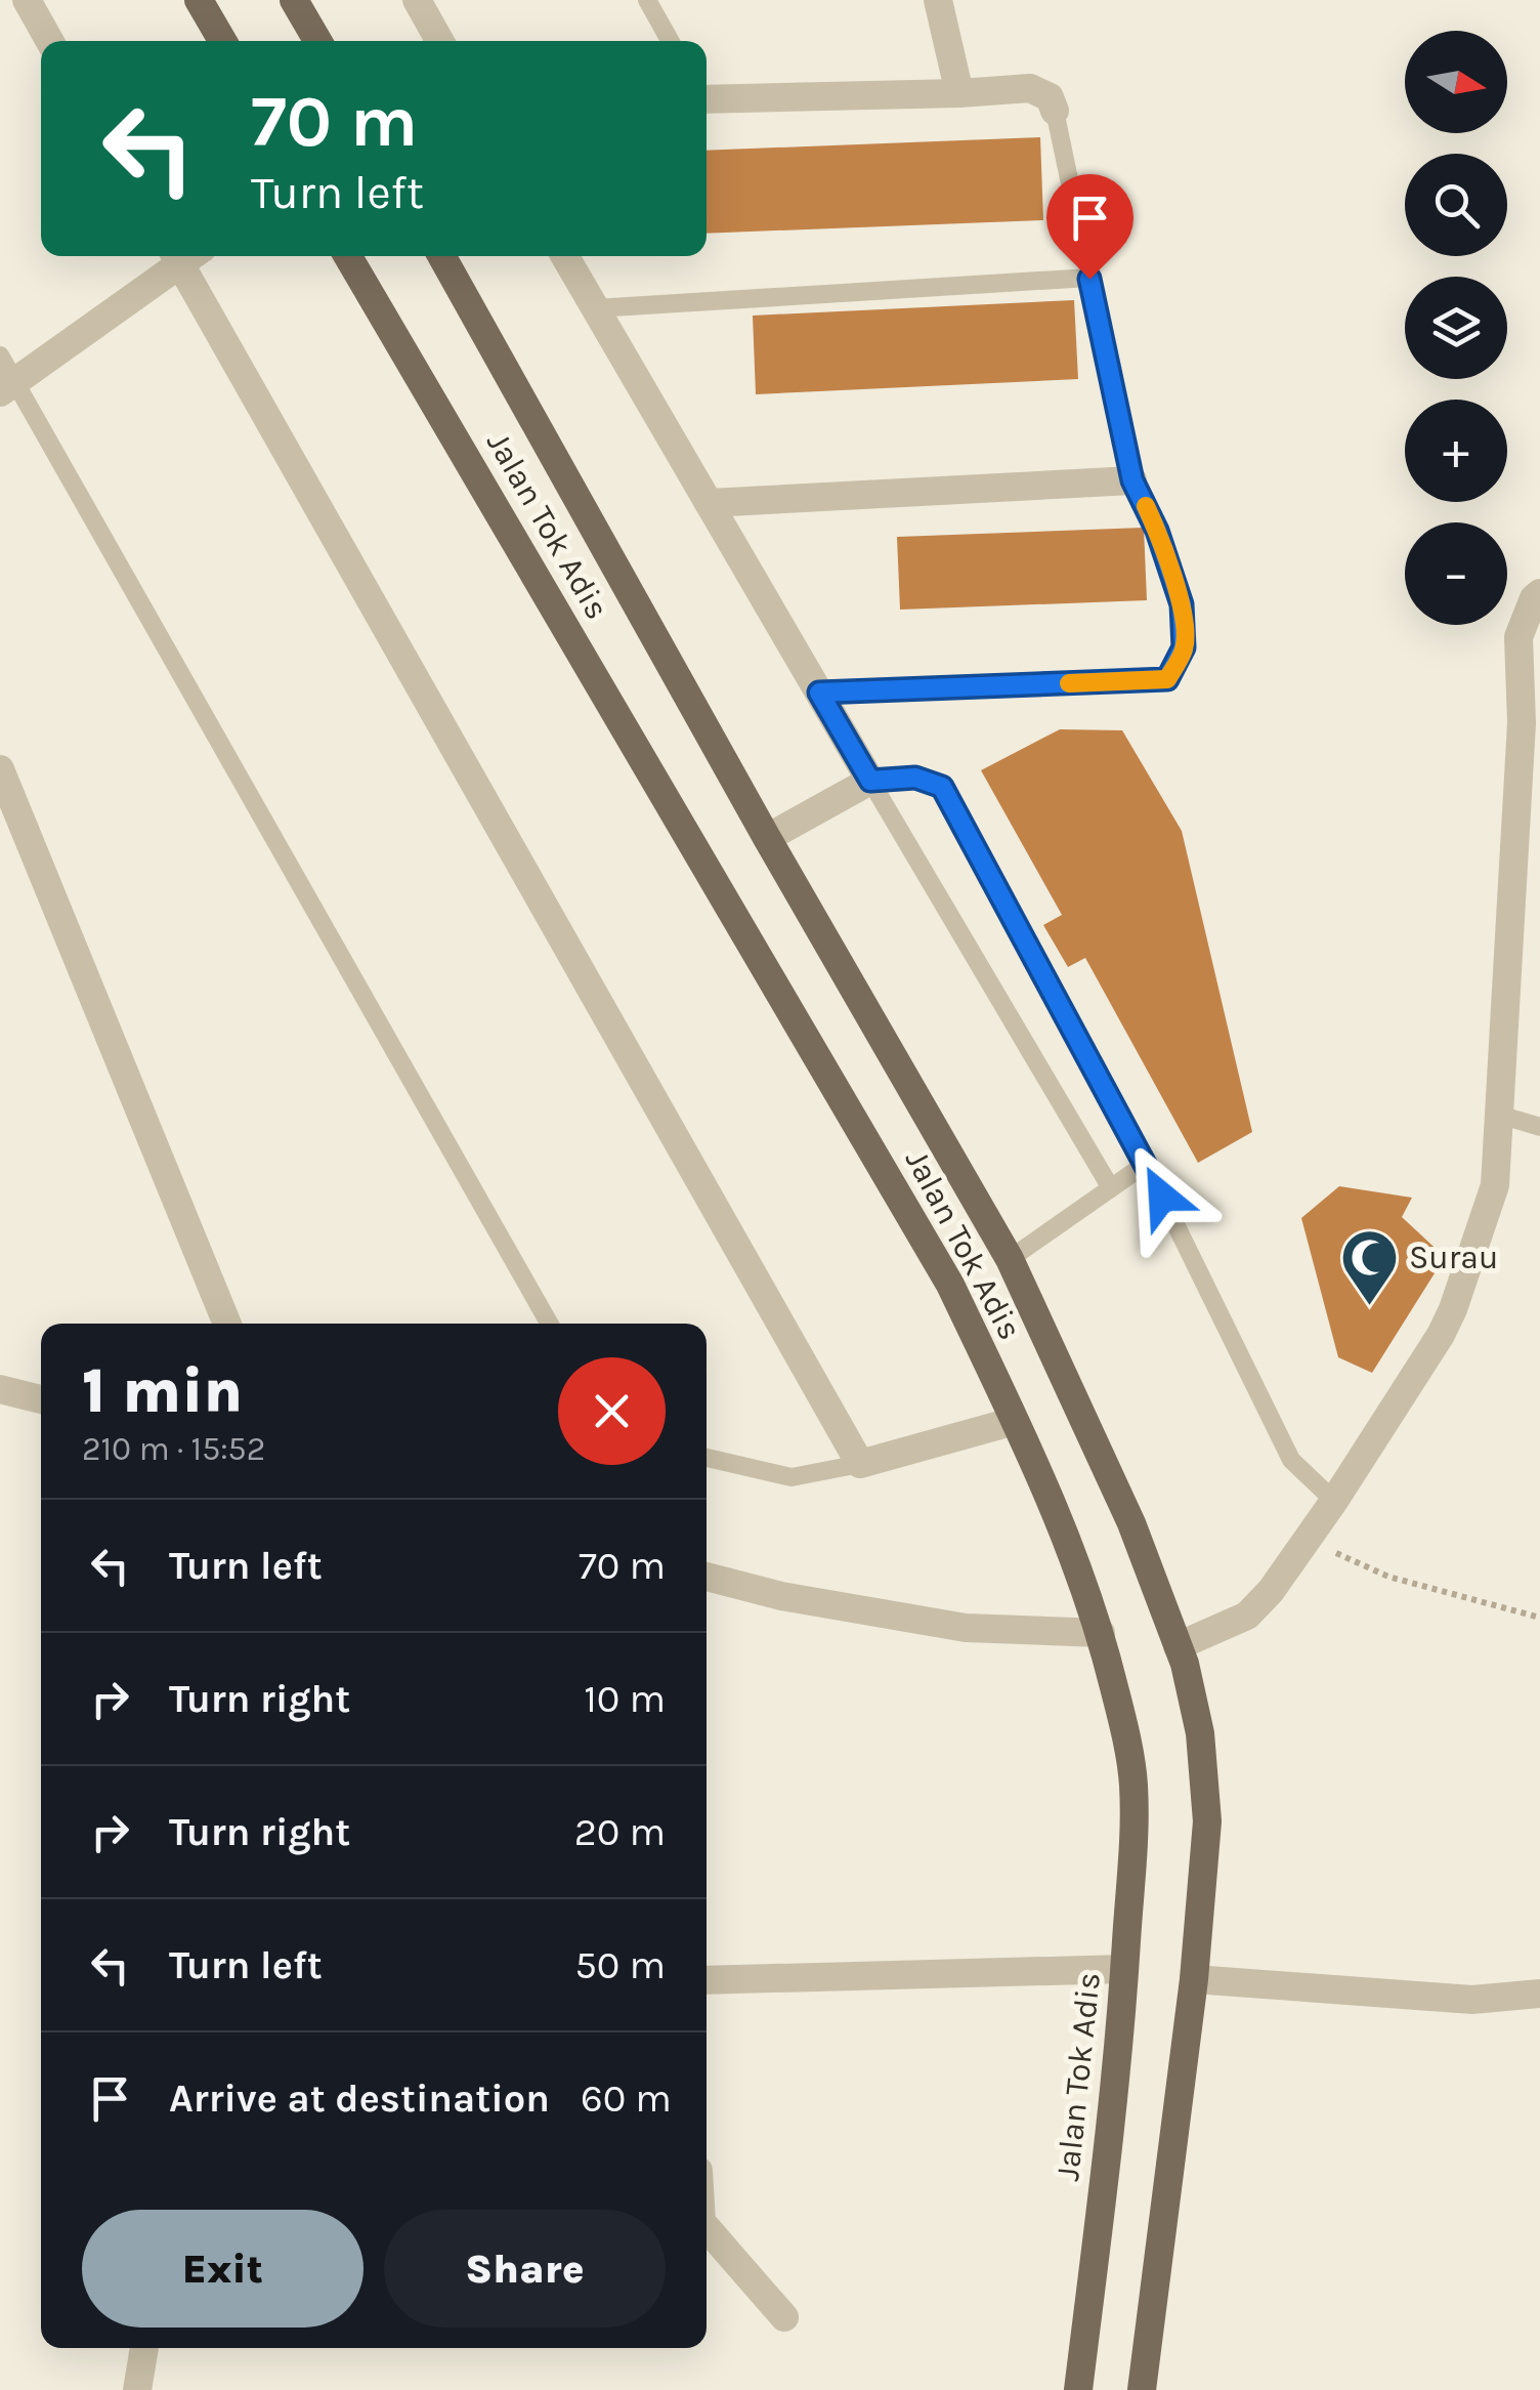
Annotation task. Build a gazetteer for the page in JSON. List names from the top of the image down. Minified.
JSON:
{"streets":{"main road":["Jalan Tok Adis"]},"places":{"mosque":["Surau"]},"north":"right","page":{"map_buttons":["+","−"],"turn":["70 m","Turn left"],"heading":["1 min","210 m · 15:52"],"list":[{"name":"Turn left","value":"70 m"},{"name":"Turn right","value":"10 m"},{"name":"Turn right","value":"20 m"},{"name":"Turn left","value":"50 m"},{"name":"Arrive at destination","value":"60 m"}],"buttons":["Exit","Share"]}}
